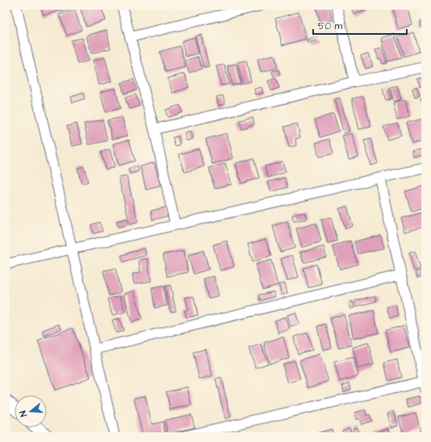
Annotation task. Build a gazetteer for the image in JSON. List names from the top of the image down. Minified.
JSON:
{"scale_bar":"50 m","north":"left"}
